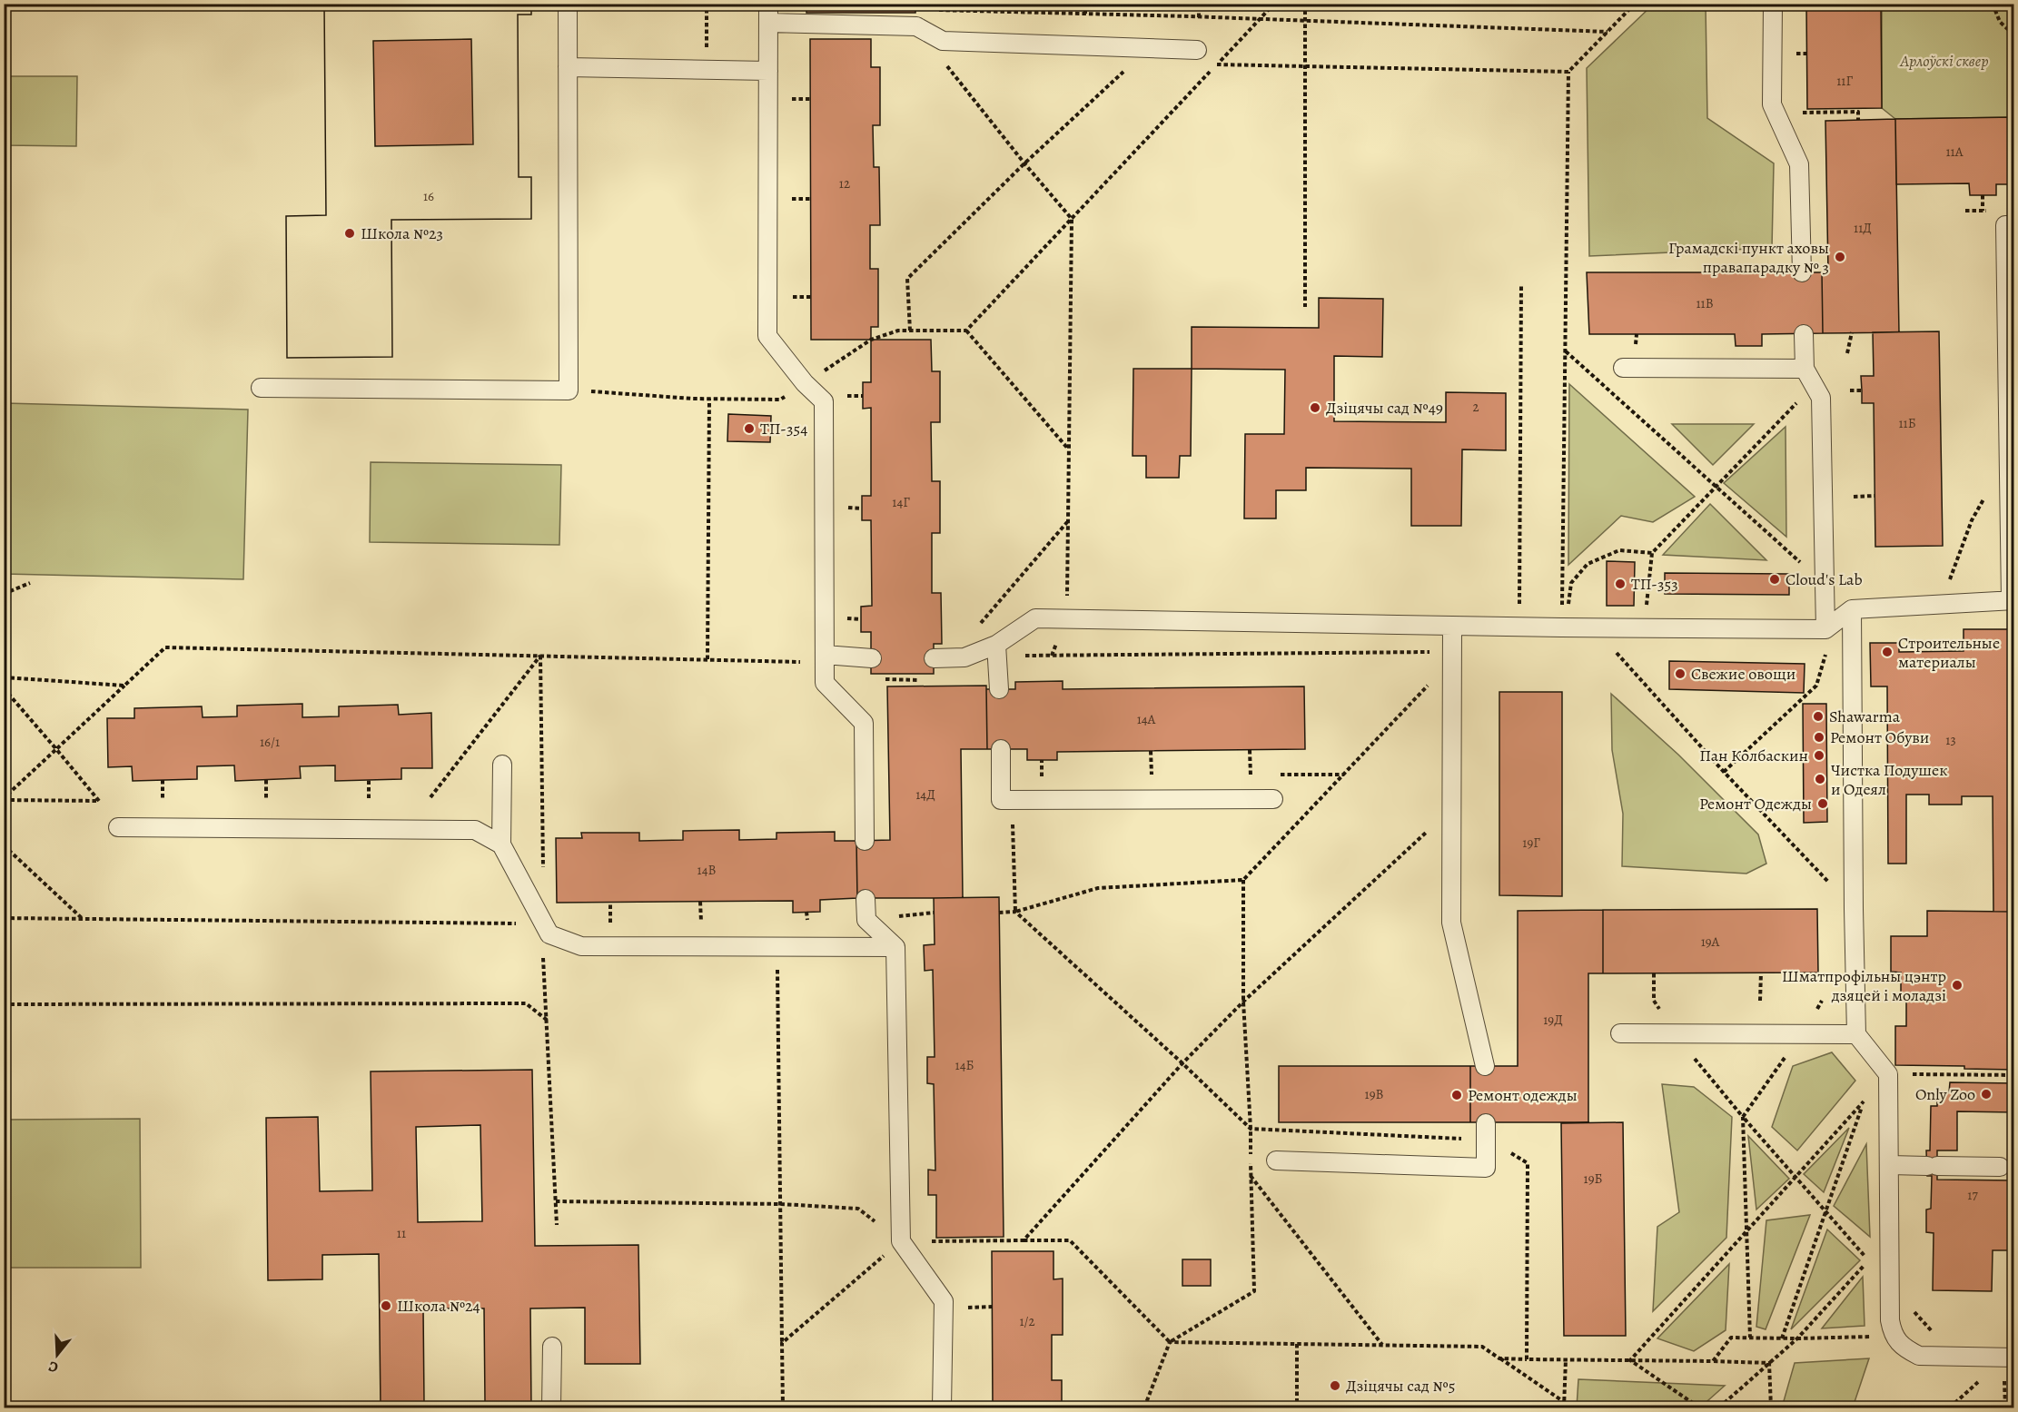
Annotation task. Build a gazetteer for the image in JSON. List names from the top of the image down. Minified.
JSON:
{"parks":["Арлоўскі сквер"],"places":["Школа №23","Грамадскі пункт аховы правапарадку № 3","Дзіцячы сад №49","ТП-354","Cloud's Lab","ТП-353","Строительные материалы","Свежие овощи","Shawarma","Ремонт Обуви","Пан Колбаскин","Чистка Подушек и Одеял","Ремонт Одежды","Шматпрофільны цэнтр дзяцей і моладзі","Only Zoo","Ремонт одежды","Школа №24","Дзіцячы сад №5"],"house_numbers":["11Г","11А","12","16","11Д","11В","2","11Б","14Г","14А","13","16/1","14Д","19Г","14В","19А","19Д","14Б","19В","19Б","17","11","1/2"],"north":"bottom"}
